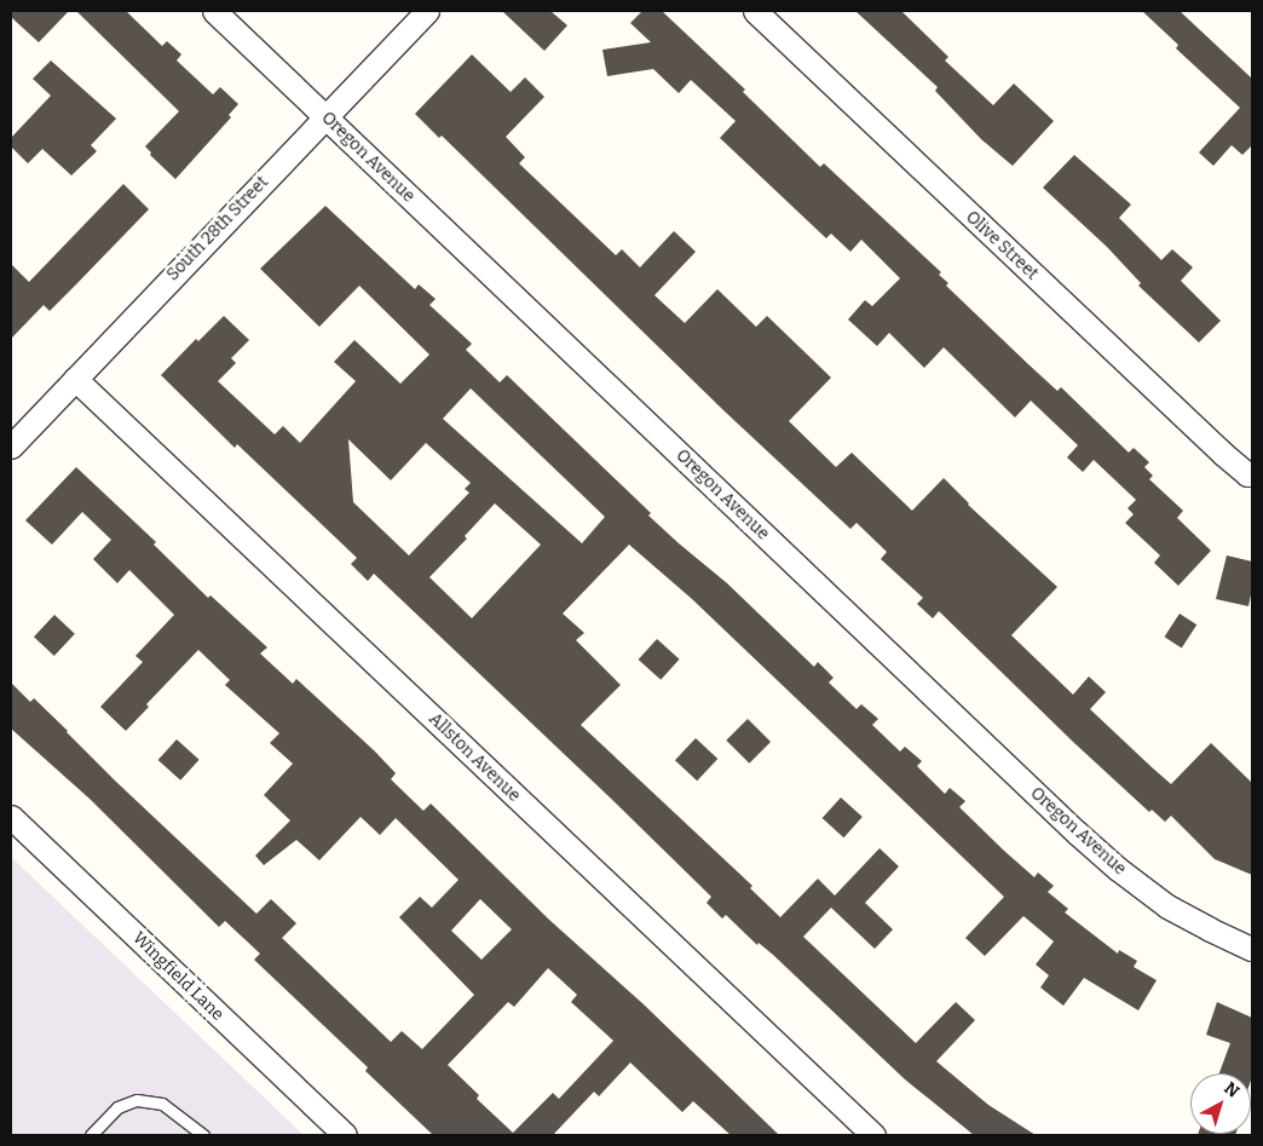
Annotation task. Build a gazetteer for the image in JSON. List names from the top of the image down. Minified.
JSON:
{"streets":{"street":["Oregon Avenue","South 28th Street","Olive Street","Allston Avenue","Wingfield Lane"]},"crossings":[["Oregon Avenue","South 28th Street"],["South 28th Street","Allston Avenue"]],"north":"top right"}
